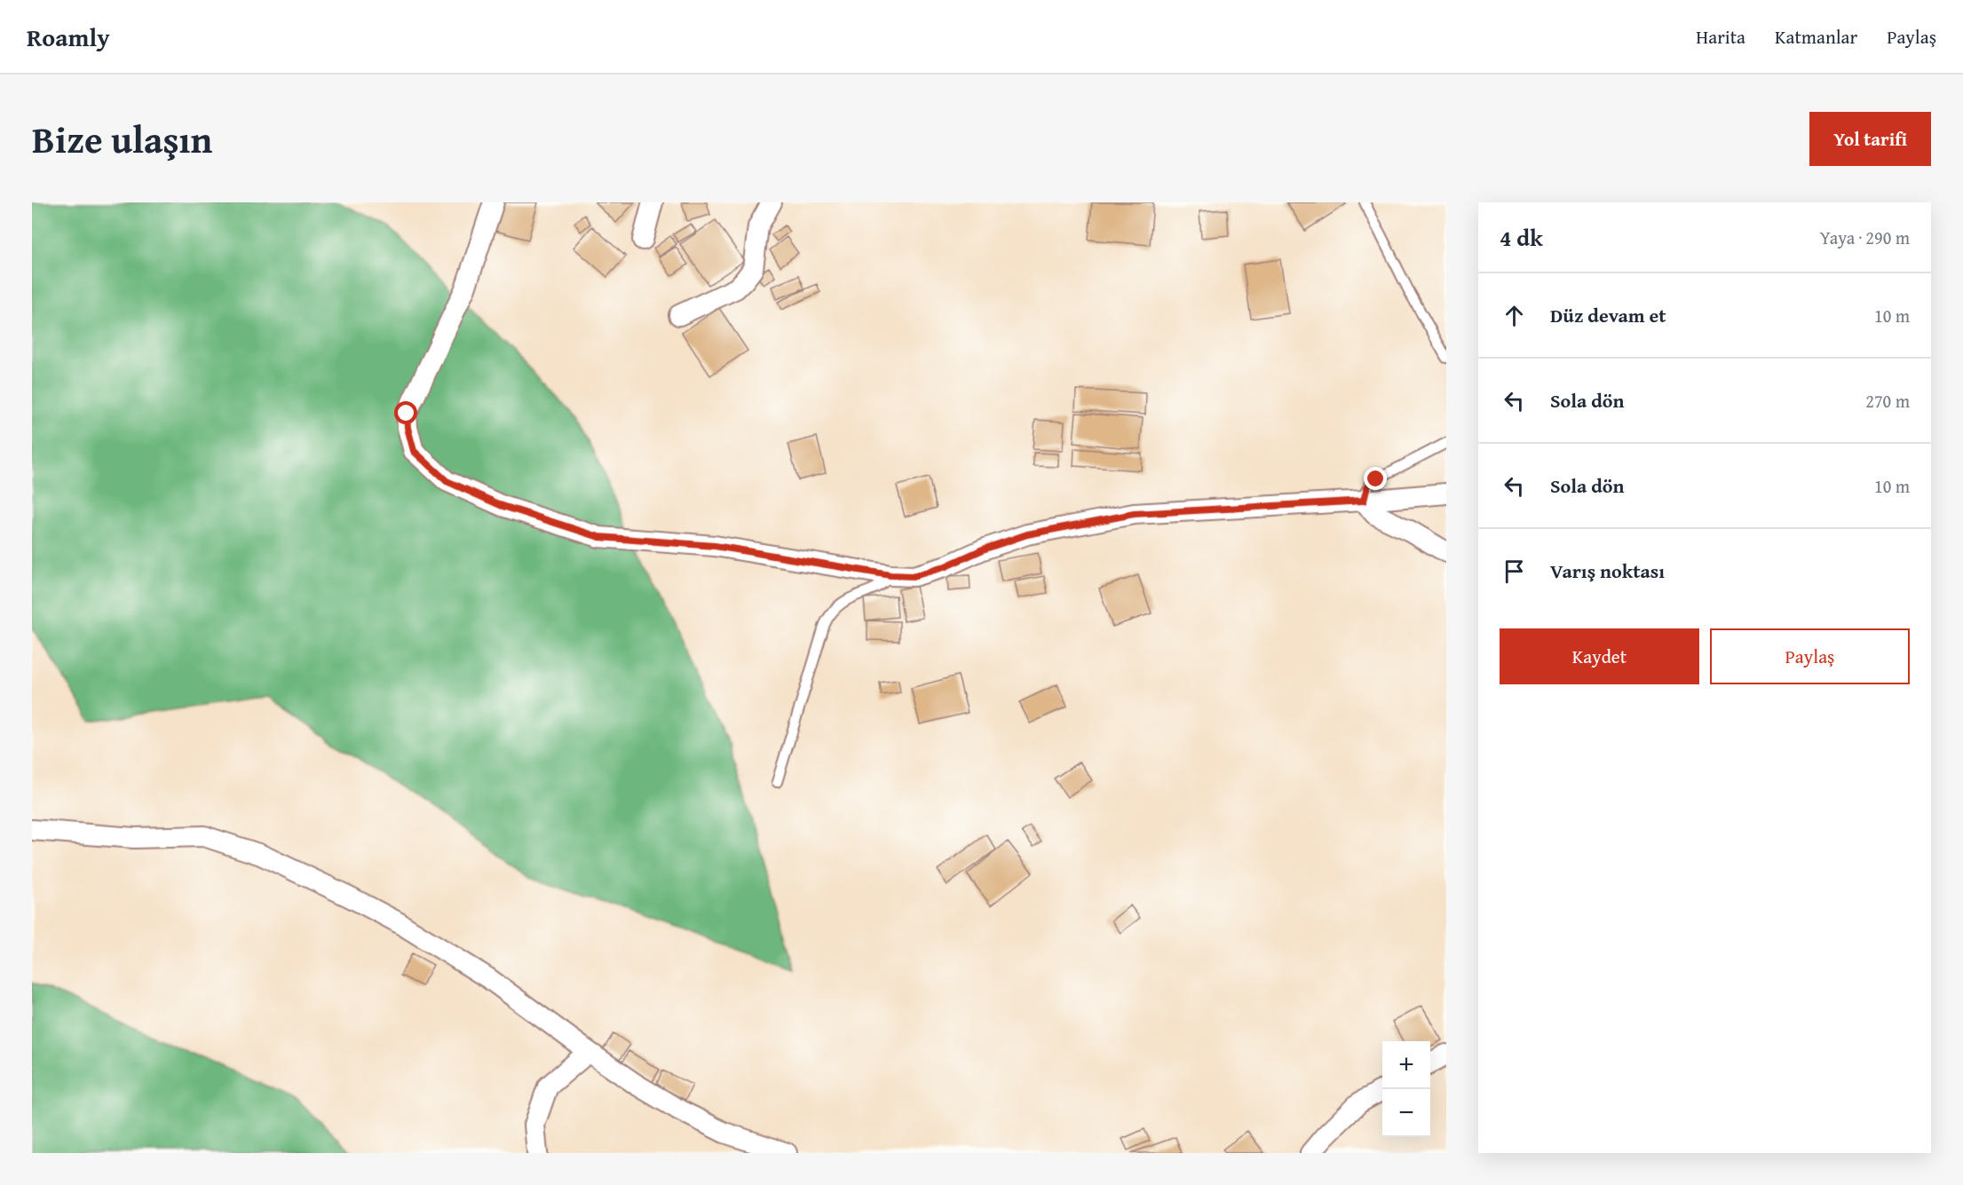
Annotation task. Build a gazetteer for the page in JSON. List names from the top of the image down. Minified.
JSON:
{"page":{"header":"Roamly","nav":["Harita","Katmanlar","Paylaş"],"title":"Bize ulaşın","buttons":["Yol tarifi",["Kaydet","Paylaş"]],"heading":["4 dk","Yaya · 290 m"],"list":[["Düz devam et","10 m"],["Sola dön","270 m"],["Sola dön","10 m"],"Varış noktası"],"map_buttons":["+","−"]}}
